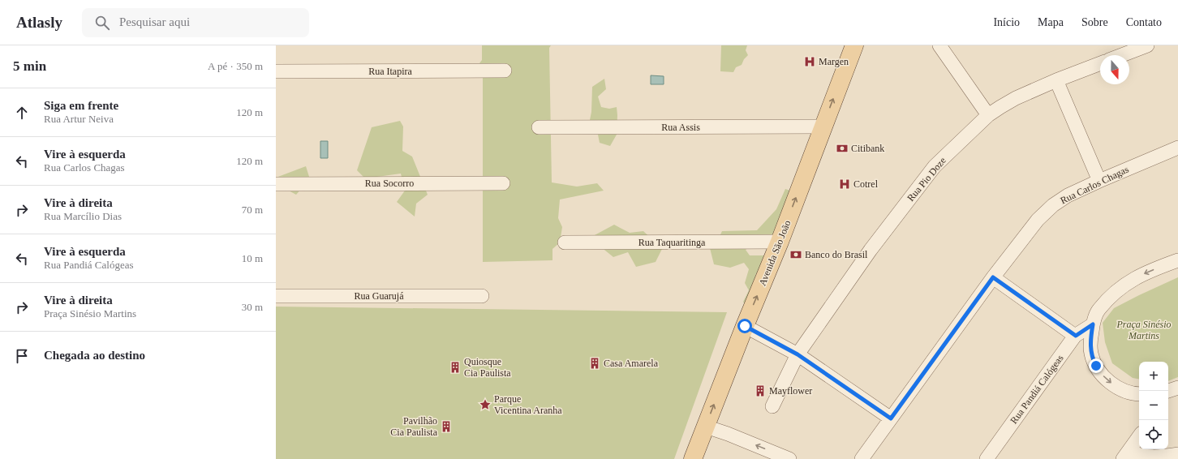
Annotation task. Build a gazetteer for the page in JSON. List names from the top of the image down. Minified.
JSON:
{"streets":{"main road":["Avenida São João"],"street":["Rua Itapira","Rua Assis","Rua Pio Doze","Rua Socorro","Rua Carlos Chagas","Rua Taquaritinga","Rua Guarujá","Rua Pandiá Calógeas"]},"crossings":[["Rua Assis","Avenida São João"],["Rua Taquaritinga","Avenida São João"]],"one_way":["Avenida São João"],"parks":["Praça Sinésio Martins"],"places":{"hospital":["Margen","Cotrel"],"bank":["Citibank","Banco do Brasil"],"building":["Casa Amarela","Quiosque Cia Paulista","Mayflower","Pavilhão Cia Paulista"],"place":["Parque Vicentina Aranha"]},"north":"bottom","page":{"header":"Atlasly","search":"Pesquisar aqui","nav":["Início","Mapa","Sobre","Contato"],"heading":["5 min","A pé · 350 m"],"list":[["Siga em frente","Rua Artur Neiva","120 m"],["Vire à esquerda","Rua Carlos Chagas","120 m"],["Vire à direita","Rua Marcílio Dias","70 m"],["Vire à esquerda","Rua Pandiá Calógeas","10 m"],["Vire à direita","Praça Sinésio Martins","30 m"],"Chegada ao destino"],"map_buttons":["+","−"]}}
